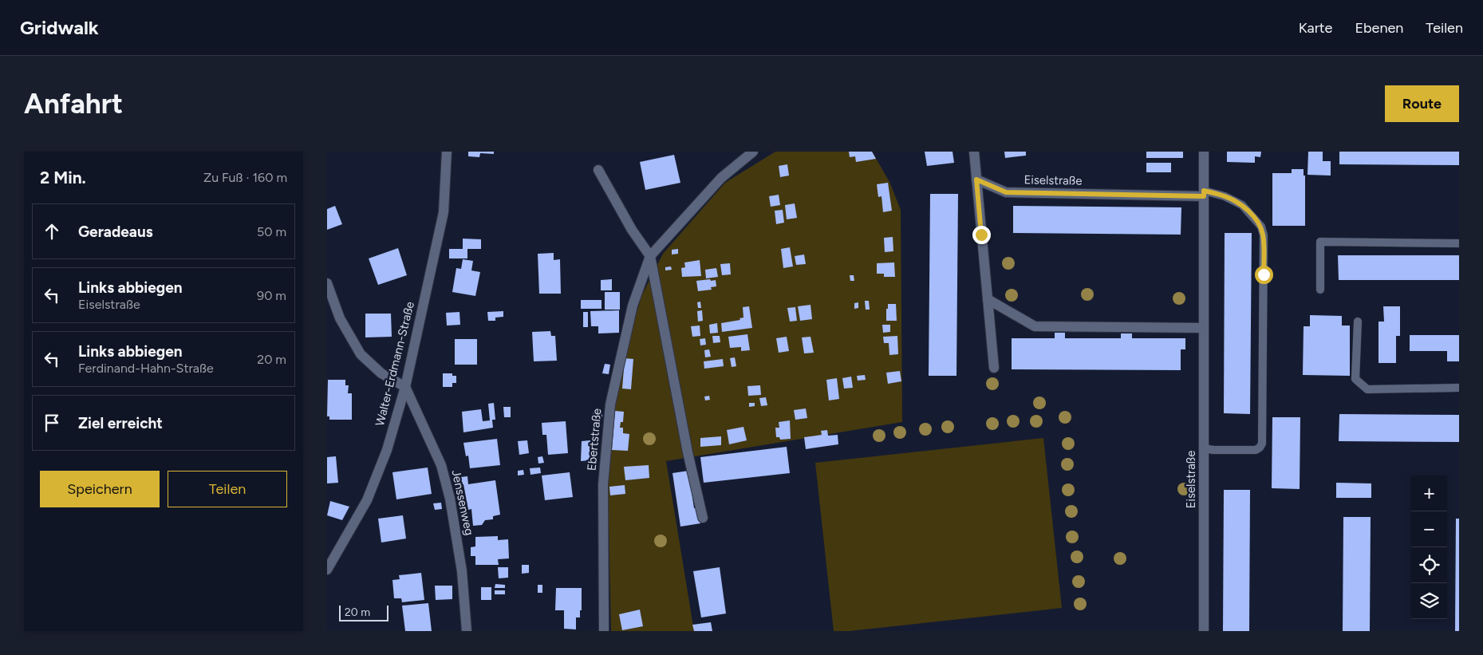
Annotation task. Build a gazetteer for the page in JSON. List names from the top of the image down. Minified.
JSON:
{"streets":{"street":["Eiselstraße","Walter-Erdmann-Straße","Ebertstraße","Jenssenweg"]},"crossings":[["Walter-Erdmann-Straße","Jenssenweg"]],"scale_bar":"20 m","page":{"header":"Gridwalk","nav":["Karte","Ebenen","Teilen"],"buttons":["Route",["Speichern","Teilen"]],"title":"Anfahrt","heading":["2 Min.","Zu Fuß · 160 m"],"list":[["Geradeaus","50 m"],["Links abbiegen","Eiselstraße","90 m"],["Links abbiegen","Ferdinand-Hahn-Straße","20 m"],"Ziel erreicht"],"map_buttons":["+","−"],"scale":"20 m"}}
